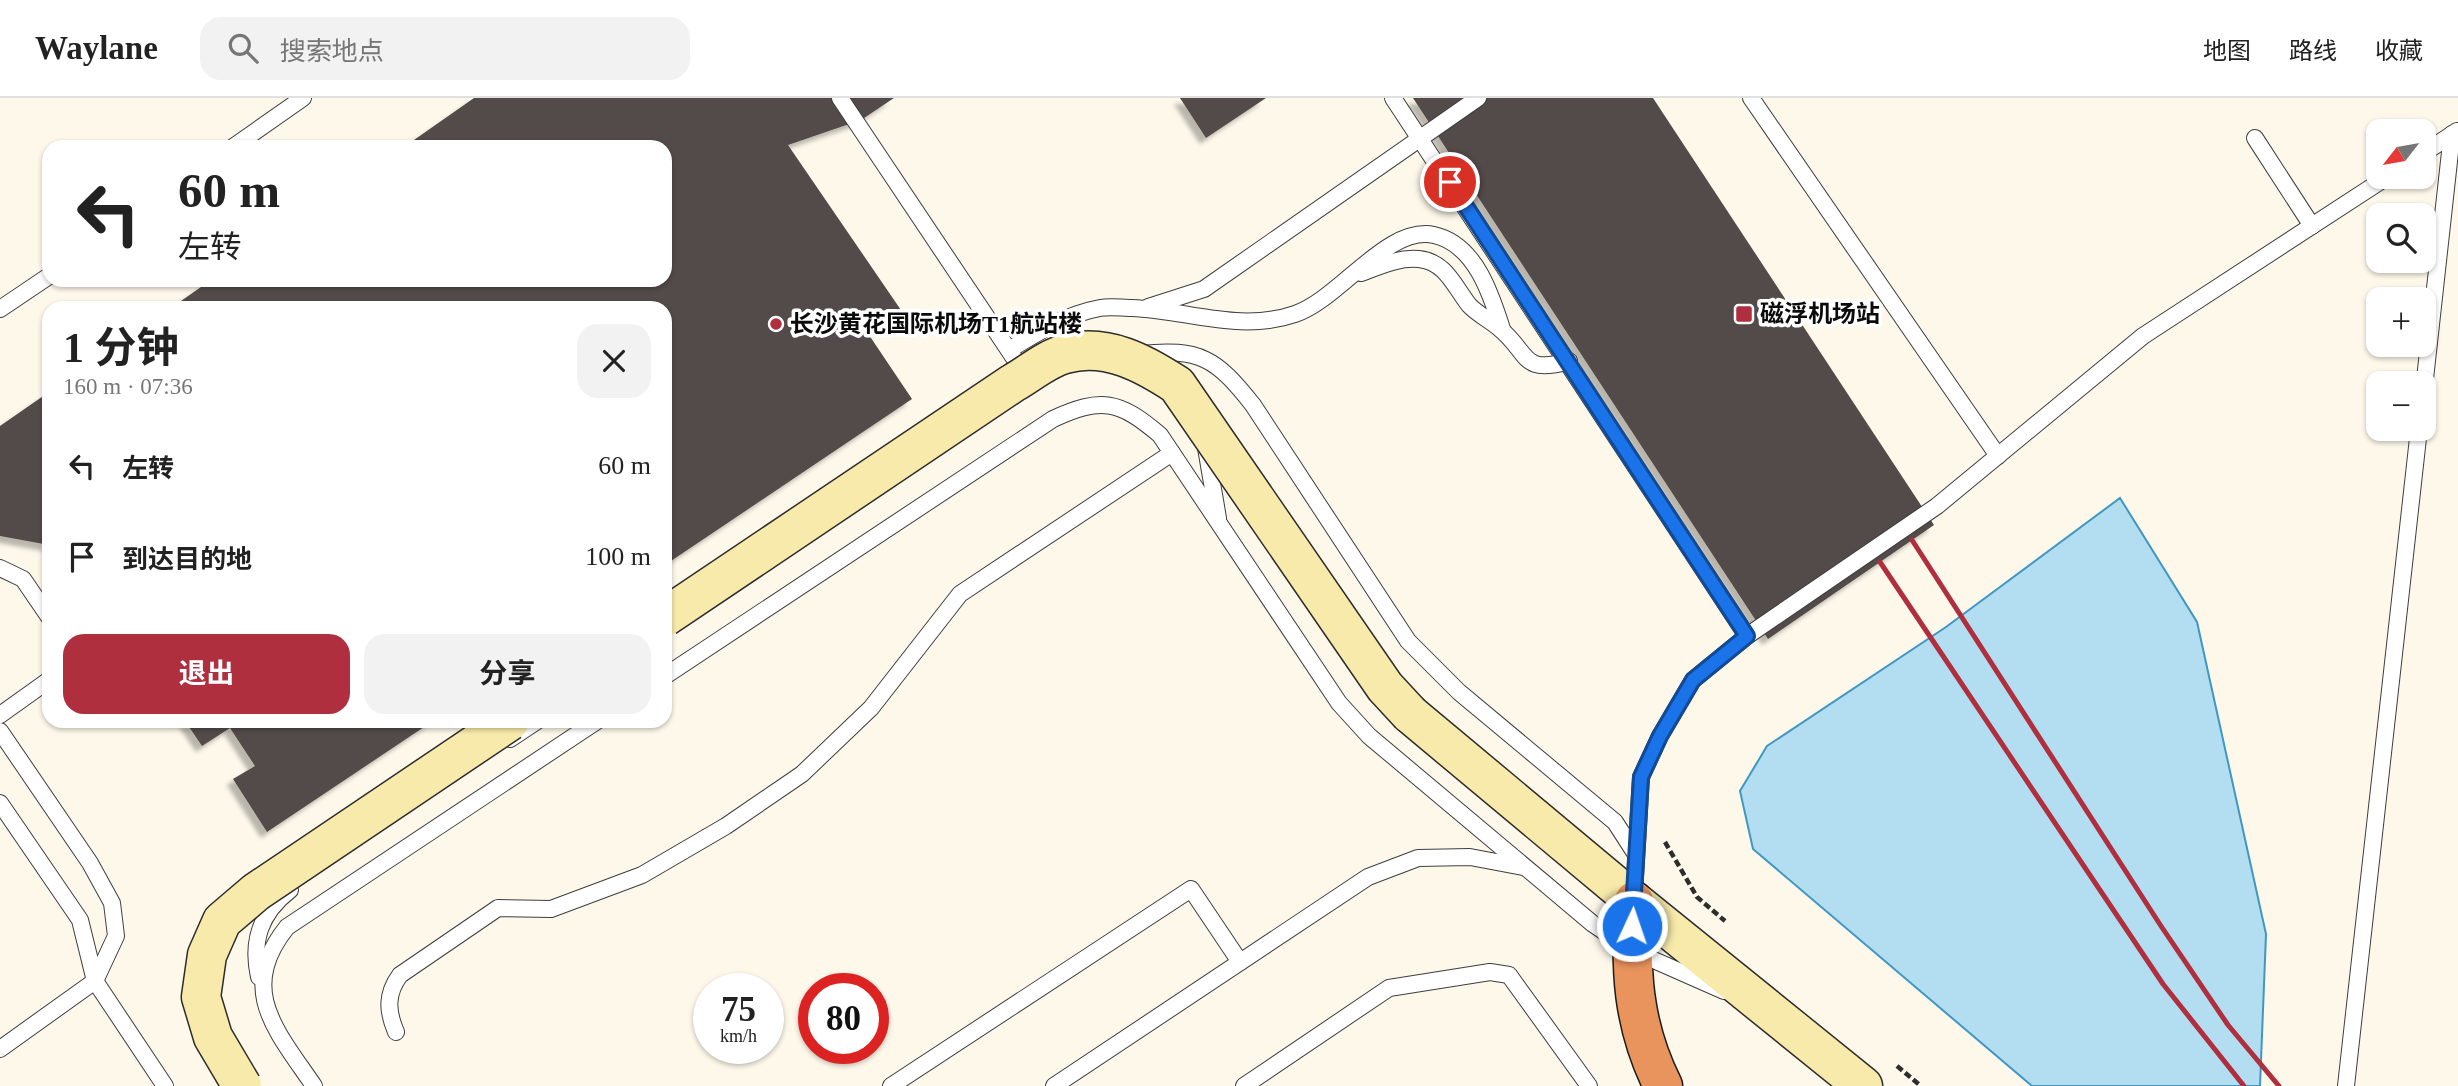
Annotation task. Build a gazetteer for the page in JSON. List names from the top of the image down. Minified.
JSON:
{"places":{"transit":["磁浮机场站"],"other":["长沙黄花国际机场T1航站楼"]},"north":"bottom left","page":{"header":"Waylane","search":"搜索地点","nav":["地图","路线","收藏"],"map_buttons":["+","−"],"turn":["60 m","左转"],"heading":["1 分钟","160 m · 07:36"],"list":[{"name":"左转","value":"60 m"},{"name":"到达目的地","value":"100 m"}],"buttons":["退出","分享"],"speed":"75 km/h","limit":"80"}}
